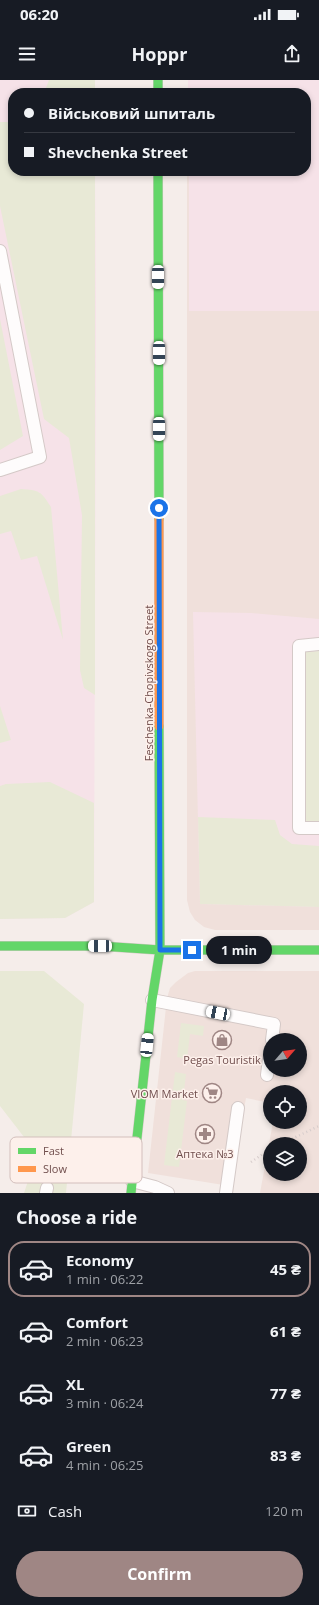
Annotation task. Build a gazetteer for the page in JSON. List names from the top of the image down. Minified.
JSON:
{"streets":{"street":["Feschenka-Chopivskogo Street"]},"places":{"shop":["Pegas Touristik"],"supermarket":["VIOM Market"],"pharmacy":["Аптека №3"]},"legend":["Fast","Slow"],"north":"top right","page":{"status":"06:20","header":"Hoppr","banner":["Військовий шпиталь","Shevchenka Street"],"bubble":"1 min","heading":"Choose a ride","list":[{"name":"Economy","note":"1 min · 06:22","value":"45 ₴"},{"name":"Comfort","note":"2 min · 06:23","value":"61 ₴"},{"name":"XL","note":"3 min · 06:24","value":"77 ₴"},{"name":"Green","note":"4 min · 06:25","value":"83 ₴"}],"pay":["Cash","120 m"],"buttons":"Confirm"}}
